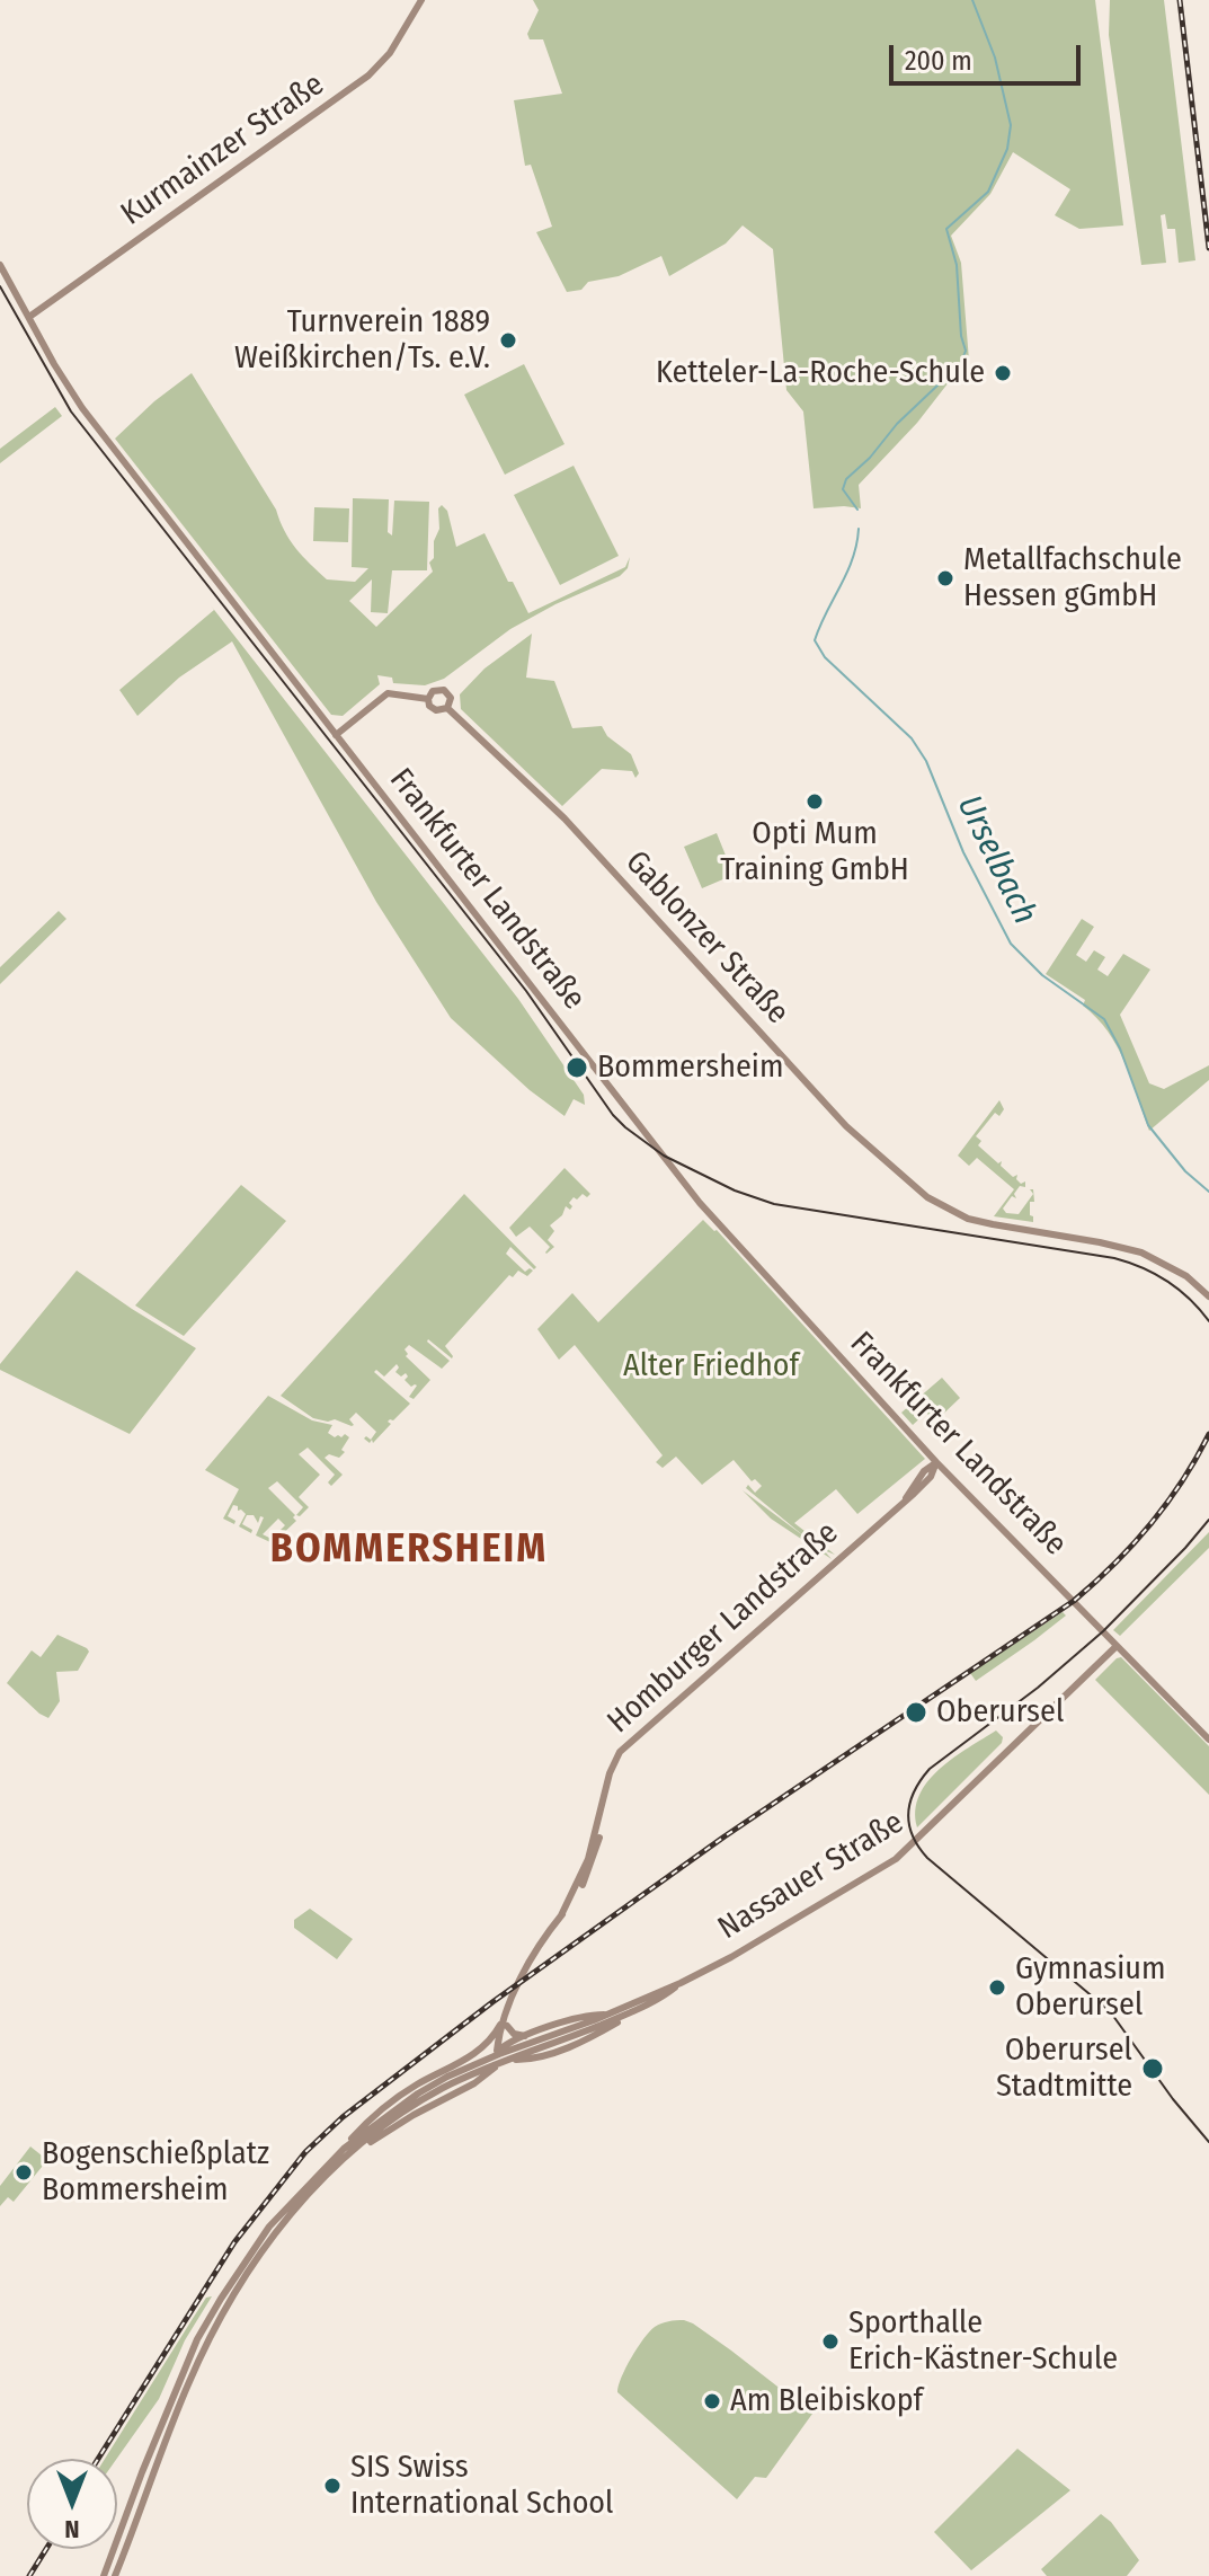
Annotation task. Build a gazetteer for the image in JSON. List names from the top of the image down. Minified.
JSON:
{"streets":{"main road":["Kurmainzer Straße","Frankfurter Landstraße","Gablonzer Straße","Homburger Landstraße","Nassauer Straße"]},"crossings":[["Kurmainzer Straße","Frankfurter Landstraße"],["Frankfurter Landstraße","Homburger Landstraße"],["Frankfurter Landstraße","Nassauer Straße"]],"districts":["BOMMERSHEIM"],"water":["Urselbach"],"parks":["Alter Friedhof"],"places":["Turnverein 1889 Weißkirchen/Ts. e.V.","Ketteler-La-Roche-Schule","Metallfachschule Hessen gGmbH","Opti Mum Training GmbH","Bommersheim","Oberursel","Gymnasium Oberursel","Oberursel Stadtmitte","Bogenschießplatz Bommersheim","Sporthalle Erich-Kästner-Schule","Am Bleibiskopf","SIS Swiss International School"],"scale_bar":"200 m","north":"bottom"}
